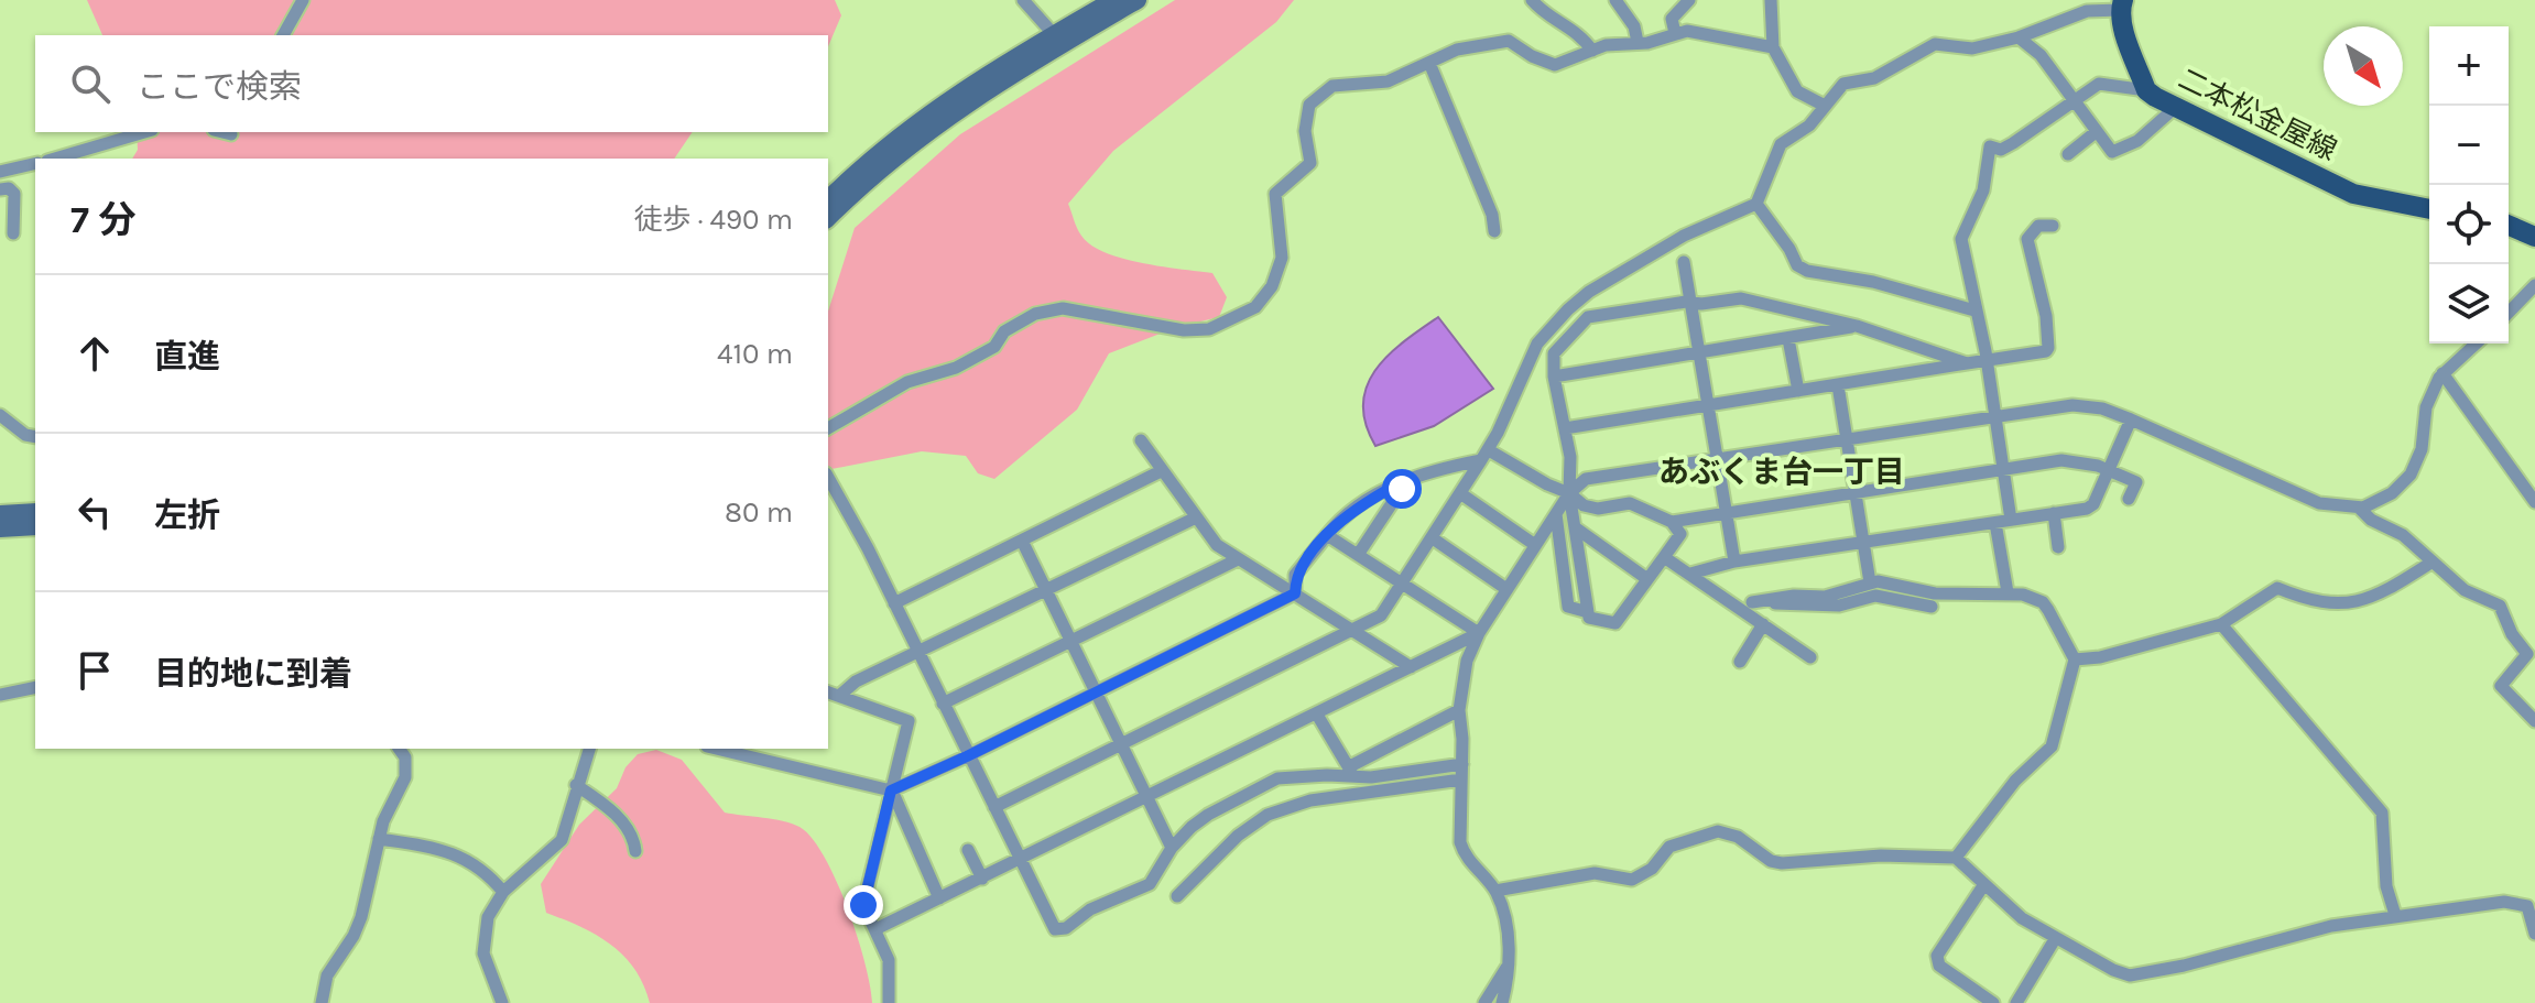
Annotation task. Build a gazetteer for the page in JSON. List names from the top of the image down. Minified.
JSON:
{"streets":{"main road":["二本松金屋線"]},"districts":["あぶくま台一丁目"],"north":"bottom right","page":{"map_buttons":["+","−"],"search":"ここで検索","heading":["7 分","徒歩 · 490 m"],"list":[["直進","410 m"],["左折","80 m"],"目的地に到着"]}}
